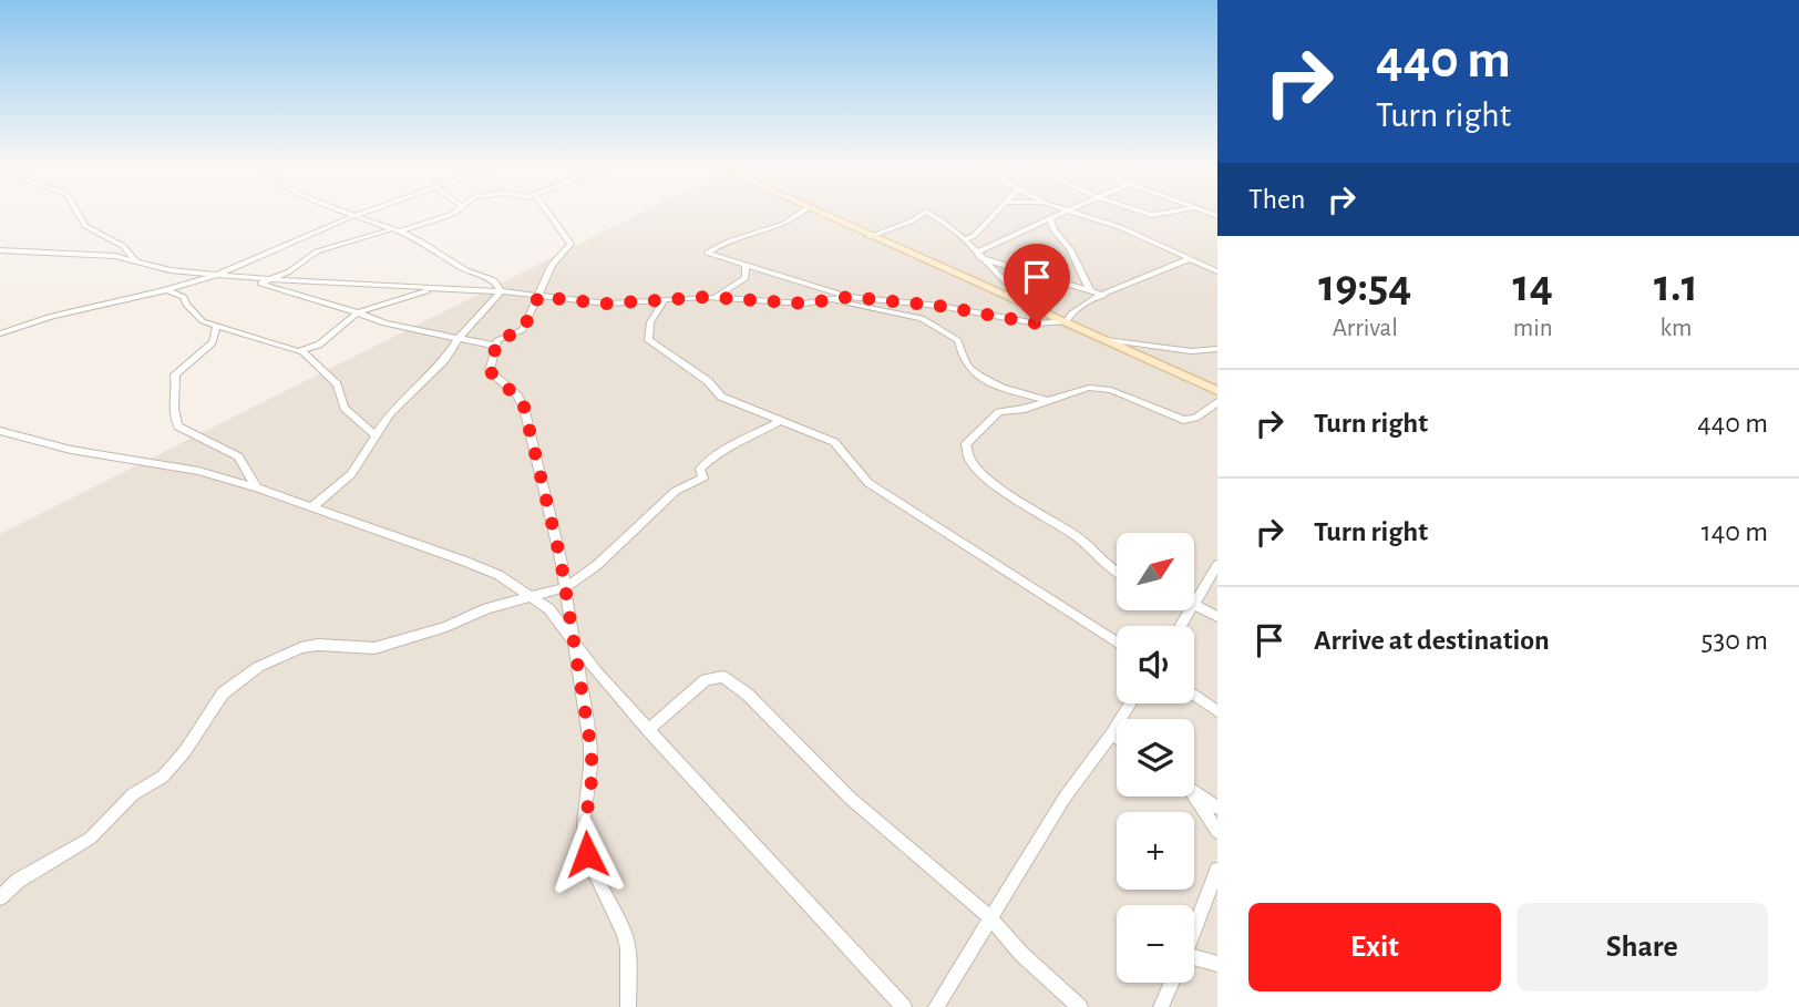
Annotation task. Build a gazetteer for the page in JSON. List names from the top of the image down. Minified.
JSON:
{"north":"top right","page":{"turn":["440 m","Turn right"],"then":"Then","eta":["19:54","Arrival","14","min","1.1","km"],"list":[{"name":"Turn right","value":"440 m"},{"name":"Turn right","value":"140 m"},{"name":"Arrive at destination","value":"530 m"}],"map_buttons":["+","−"],"buttons":["Exit","Share"]}}
